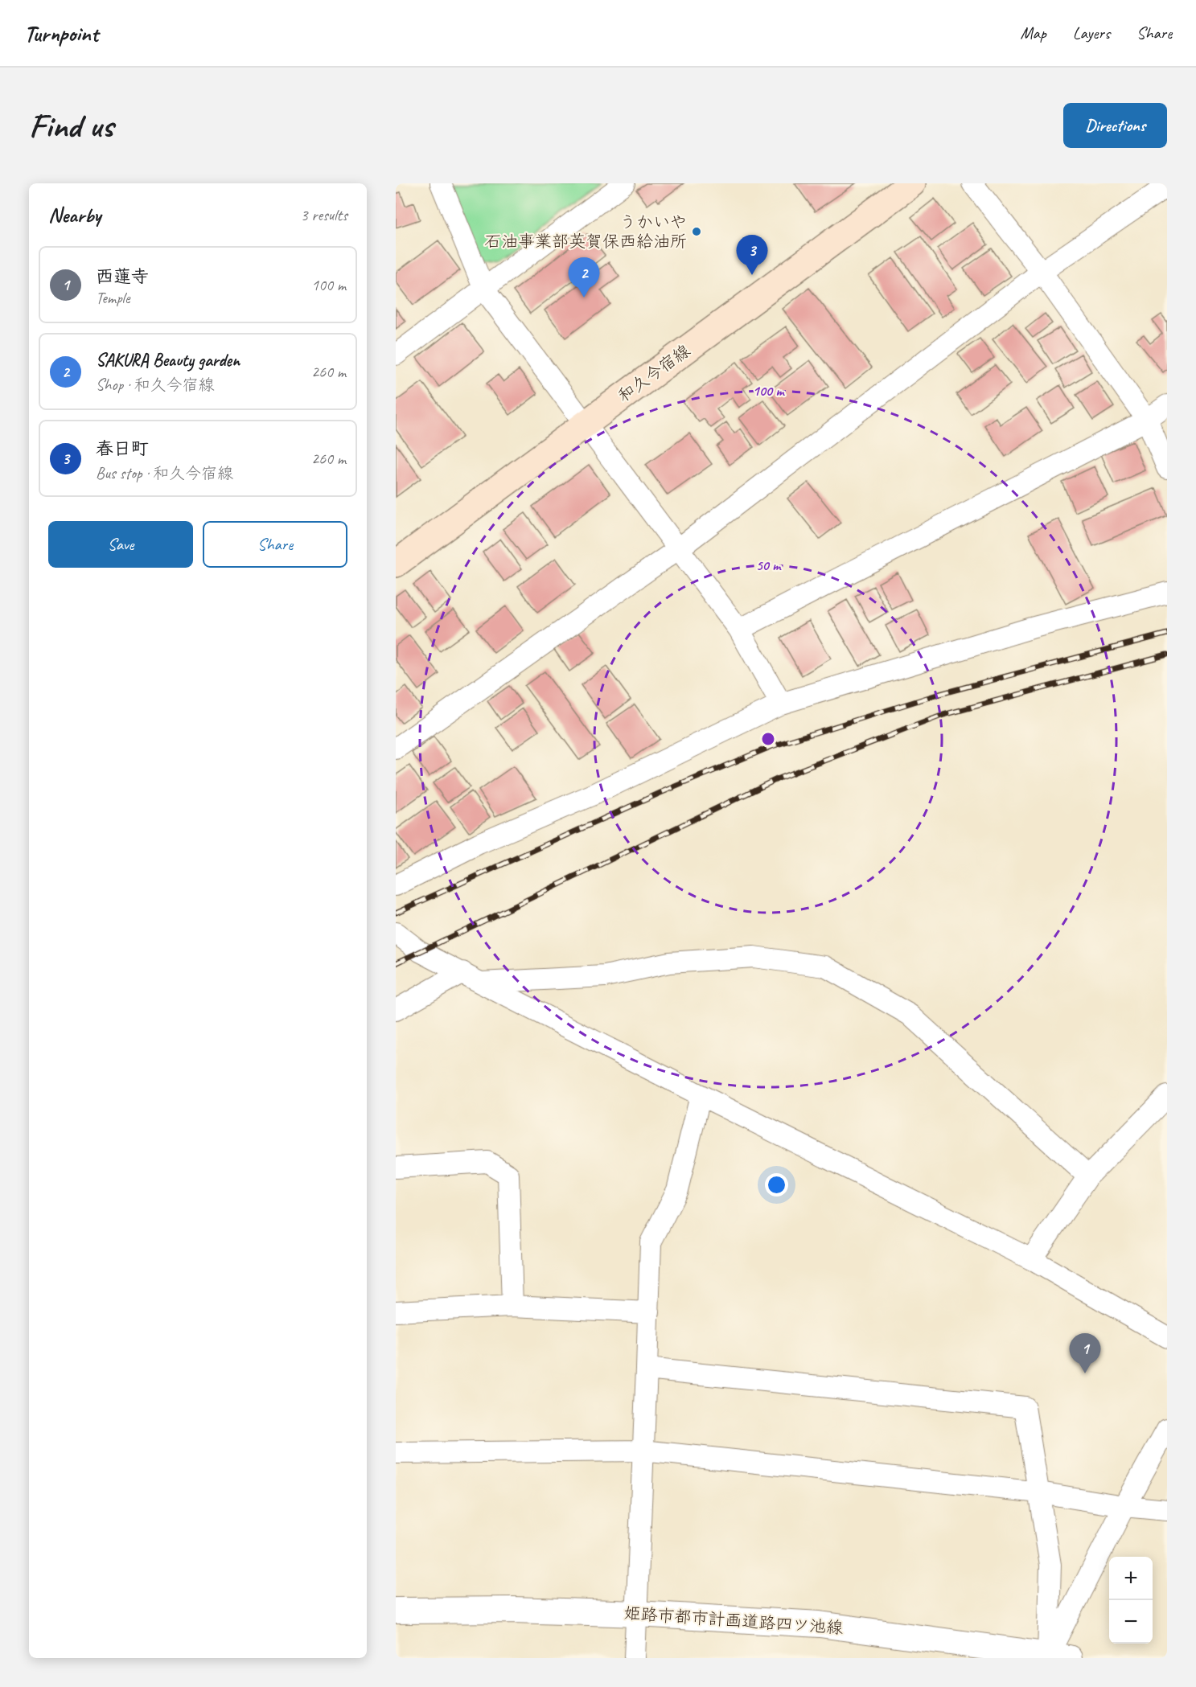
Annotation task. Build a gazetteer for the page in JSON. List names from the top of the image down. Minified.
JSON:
{"streets":{"main road":["和久今宿線"],"street":["姫路市都市計画道路四ツ池線"]},"places":["うかいや 石油事業部英賀保西給油所"],"page":{"header":"Turnpoint","nav":["Map","Layers","Share"],"buttons":["Directions",["Save","Share"]],"title":"Find us","heading":["Nearby","3 results"],"pins":["3","2","1"],"list":[{"mark":"1","name":"西蓮寺","note":"Temple","value":"100 m"},{"mark":"2","name":"SAKURA Beauty garden","note":"Shop · 和久今宿線","value":"260 m"},{"mark":"3","name":"春日町","note":"Bus stop · 和久今宿線","value":"260 m"}],"map_buttons":["+","−"]},"rings":["100 m","50 m"]}
